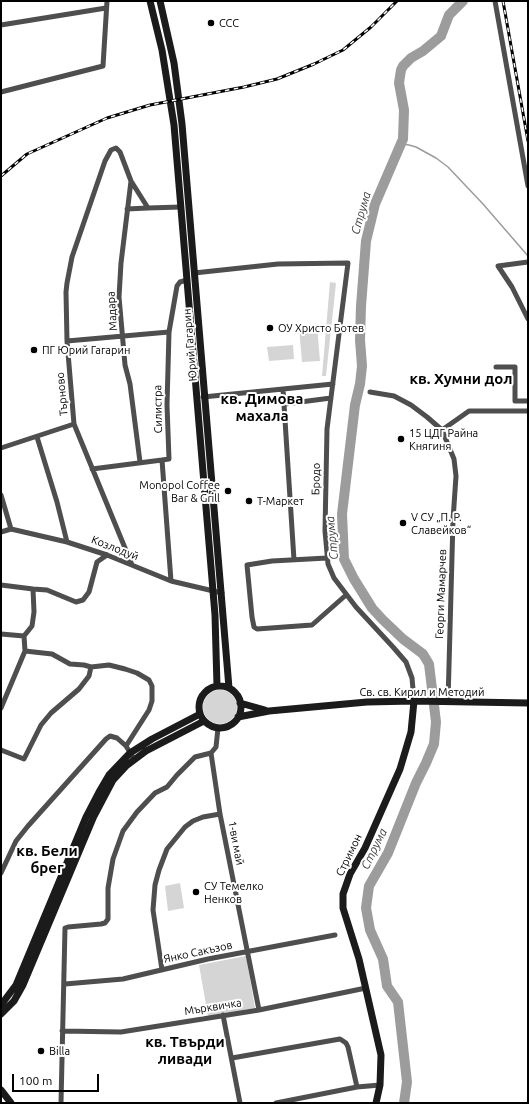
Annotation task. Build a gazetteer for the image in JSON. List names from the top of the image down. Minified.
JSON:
{"streets":{"street":["Мадара","Юрий Гагарин","Търново","Силистра","Бродо","Козлодуй","Георги Мамарчев","Св. св. Кирил и Методий","1-ви май","Стримон","Янко Сакъзов","Мърквичка"]},"crossings":[["Мадара","Търново"],["Юрий Гагарин","Бродо"],["Юрий Гагарин","Козлодуй"],["Юрий Гагарин","Св. св. Кирил и Методий"],["Юрий Гагарин","1-ви май"],["Търново","Козлодуй"],["Силистра","Козлодуй"],["Бродо","Стримон"],["Георги Мамарчев","Св. св. Кирил и Методий"],["Св. св. Кирил и Методий","1-ви май"],["Св. св. Кирил и Методий","Стримон"],["1-ви май","Янко Сакъзов"],["1-ви май","Мърквичка"],["Стримон","Мърквичка"]],"districts":["кв. Хумни дол","кв. Димова махала","кв. Бели брег","кв. Твърди ливади"],"water":["Струма"],"places":["CCC","ОУ Христо Ботев","ПГ Юрий Гагарин","15 ЦДГ Райна Княгиня","Monopol Coffee Bar & Grill","Т-Маркет","V СУ „П. Р. Славейков“","СУ Темелко Ненков","Billa"],"scale_bar":"100 m"}
